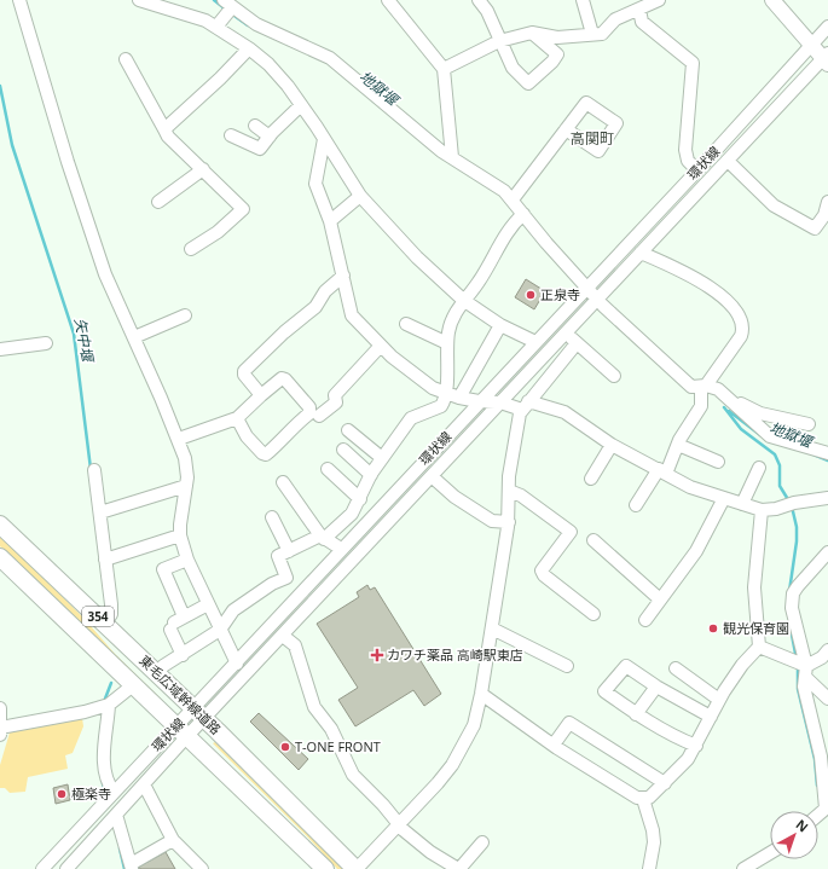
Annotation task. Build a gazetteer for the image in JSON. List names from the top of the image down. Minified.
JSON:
{"streets":{"highway":["354","東毛広域幹線道路"],"street":["環状線"]},"crossings":[["環状線","東毛広域幹線道路"]],"districts":["高関町"],"water":["地獄堰","矢中堰"],"places":{"other":["正泉寺","観光保育園","T-ONE FRONT","極楽寺"],"health":["カワチ薬品 高崎駅東店"]},"north":"top right"}
